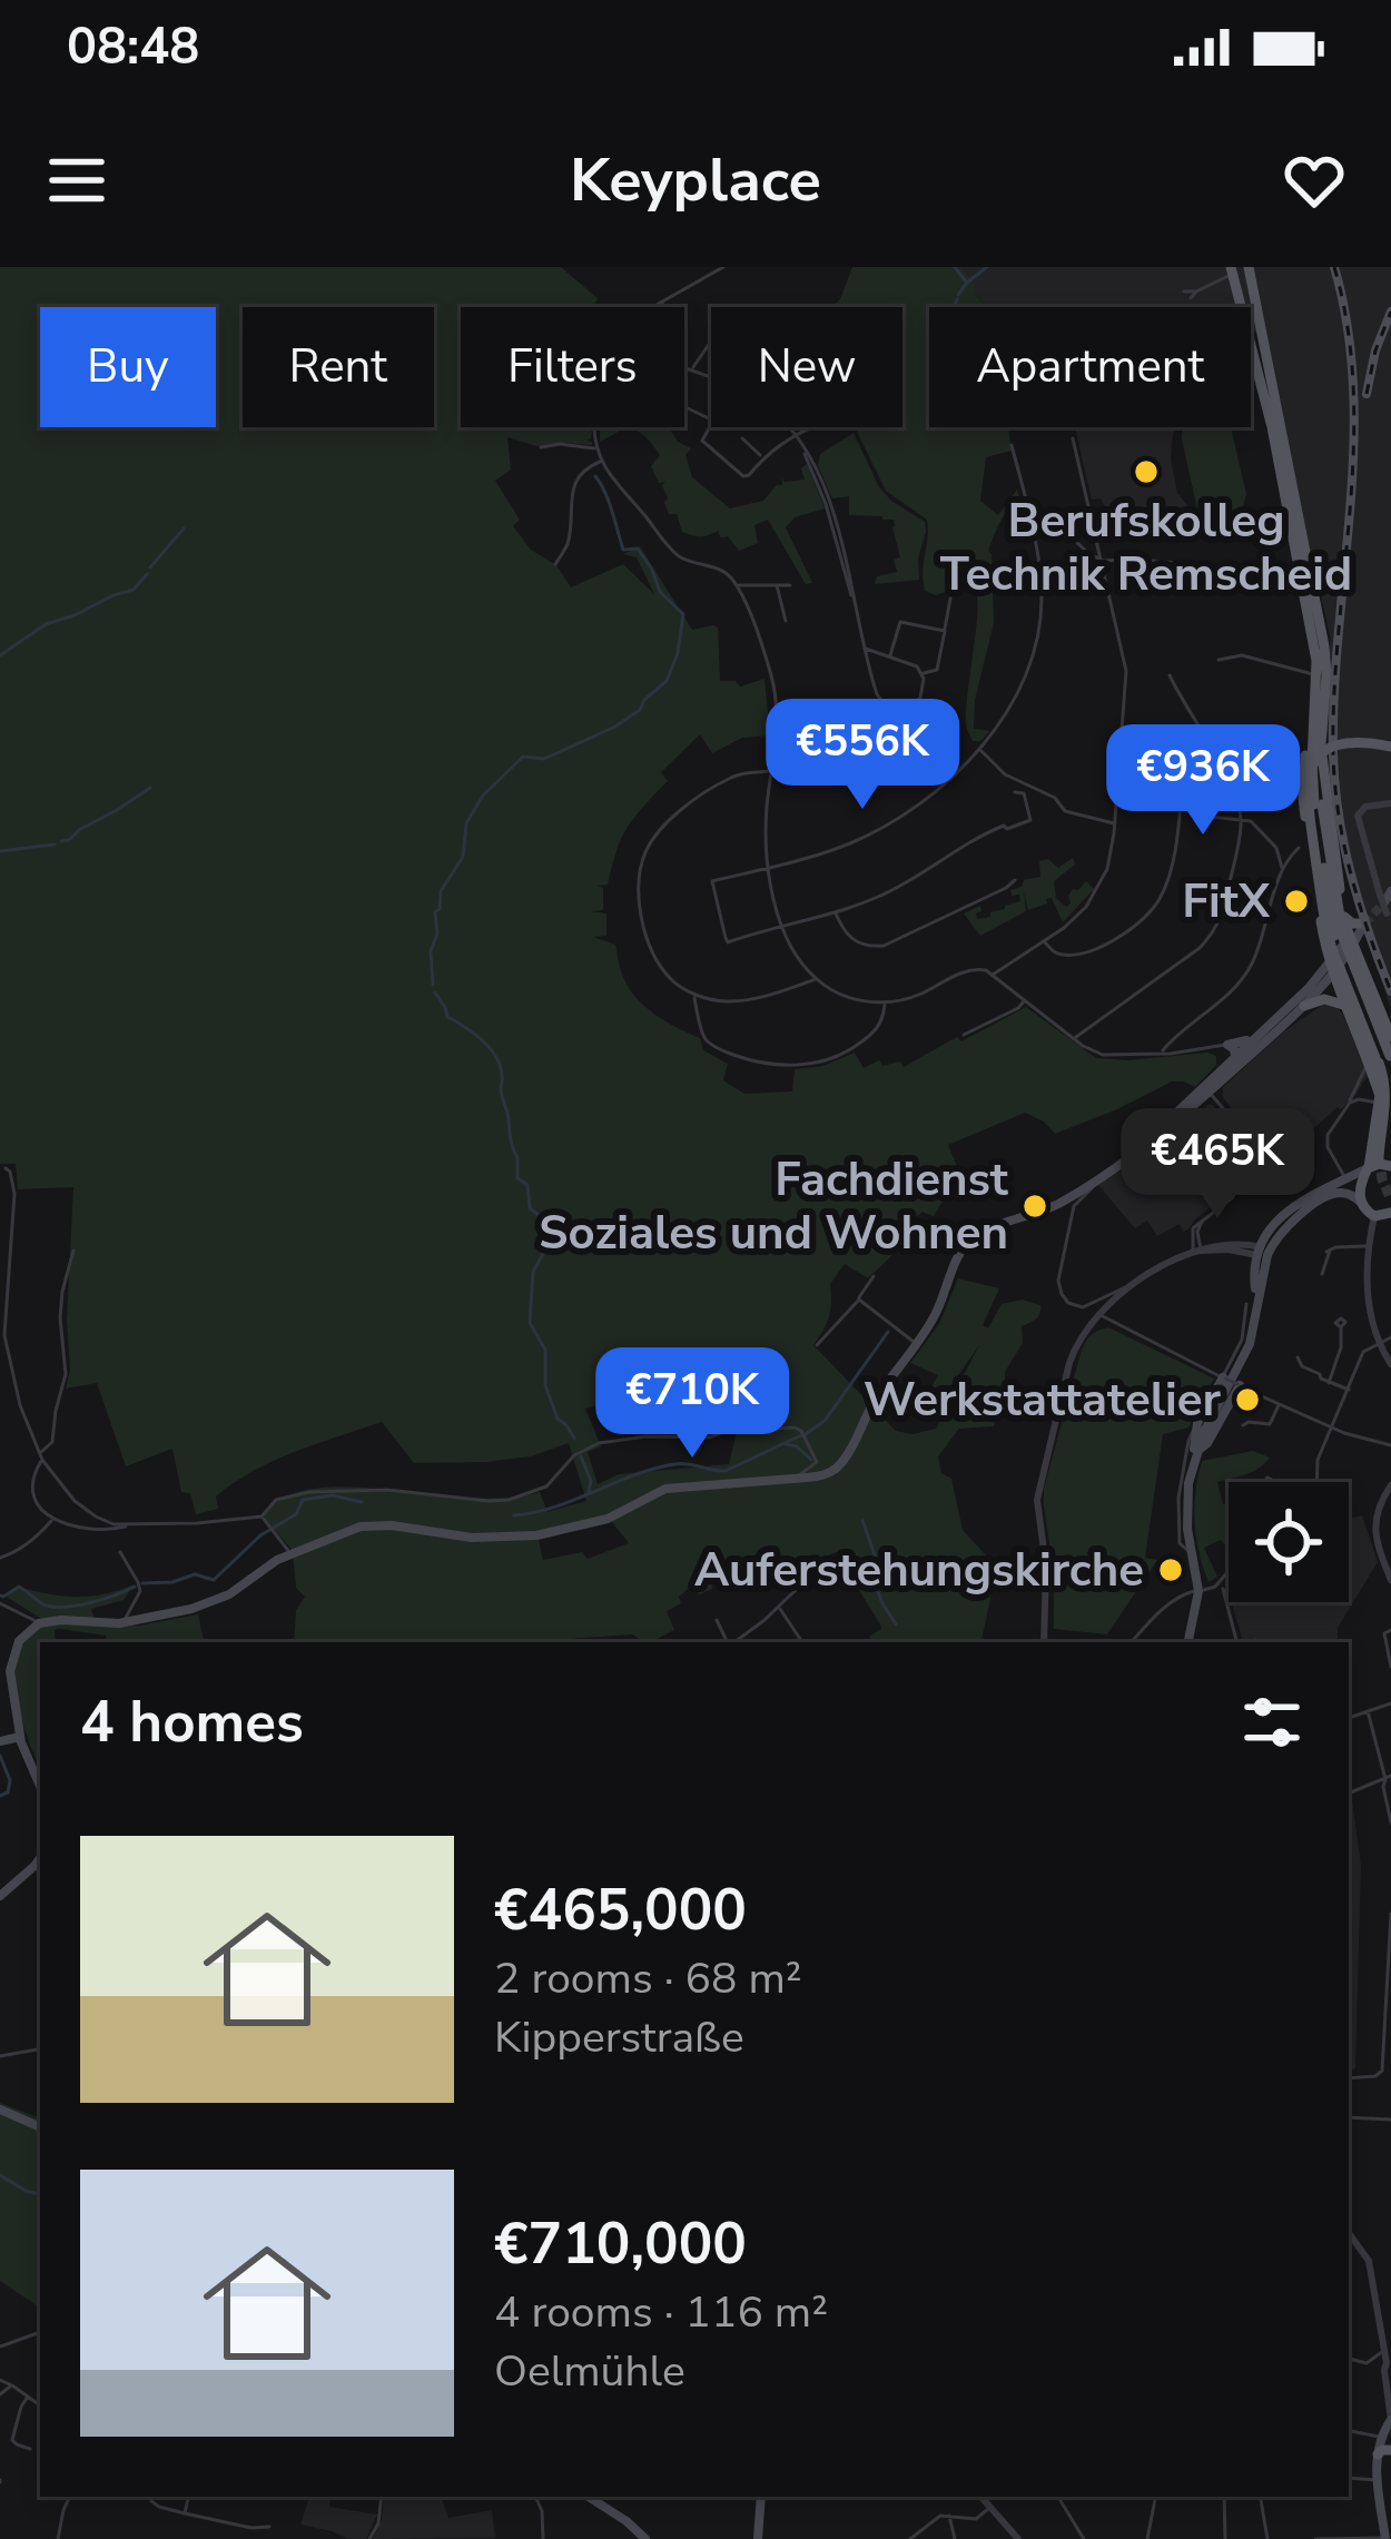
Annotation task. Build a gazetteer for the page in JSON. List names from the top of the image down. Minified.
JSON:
{"places":["Berufskolleg Technik Remscheid","FitX","Fachdienst Soziales und Wohnen","Werkstattatelier","Auferstehungskirche"],"page":{"status":"08:48","header":"Keyplace","chip":["Buy","Rent","Filters","New","Apartment"],"price":["€556K","€936K","€465K","€710K"],"heading":"4 homes","list":[{"name":"€465,000","note":"2 rooms · 68 m² · Kipperstraße"},{"name":"€710,000","note":"4 rooms · 116 m² · Oelmühle"}]}}
